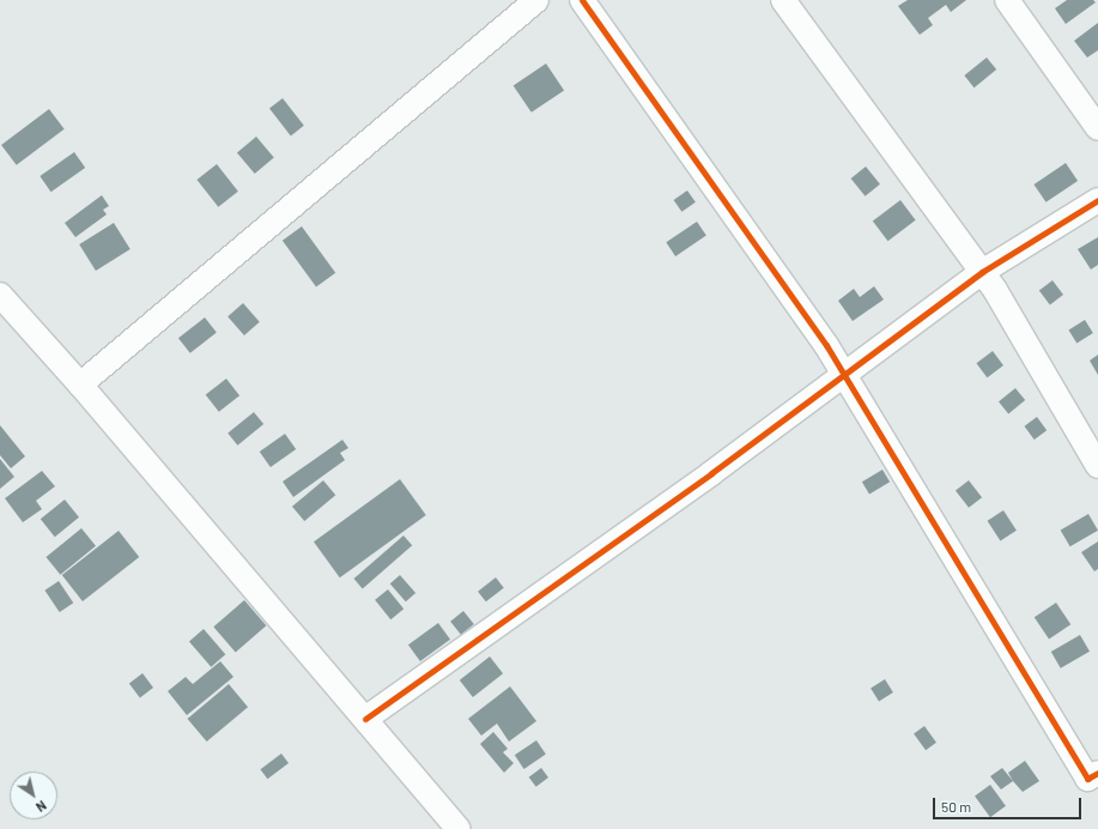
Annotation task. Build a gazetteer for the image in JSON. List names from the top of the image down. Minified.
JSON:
{"scale_bar":"50 m","north":"bottom right"}
